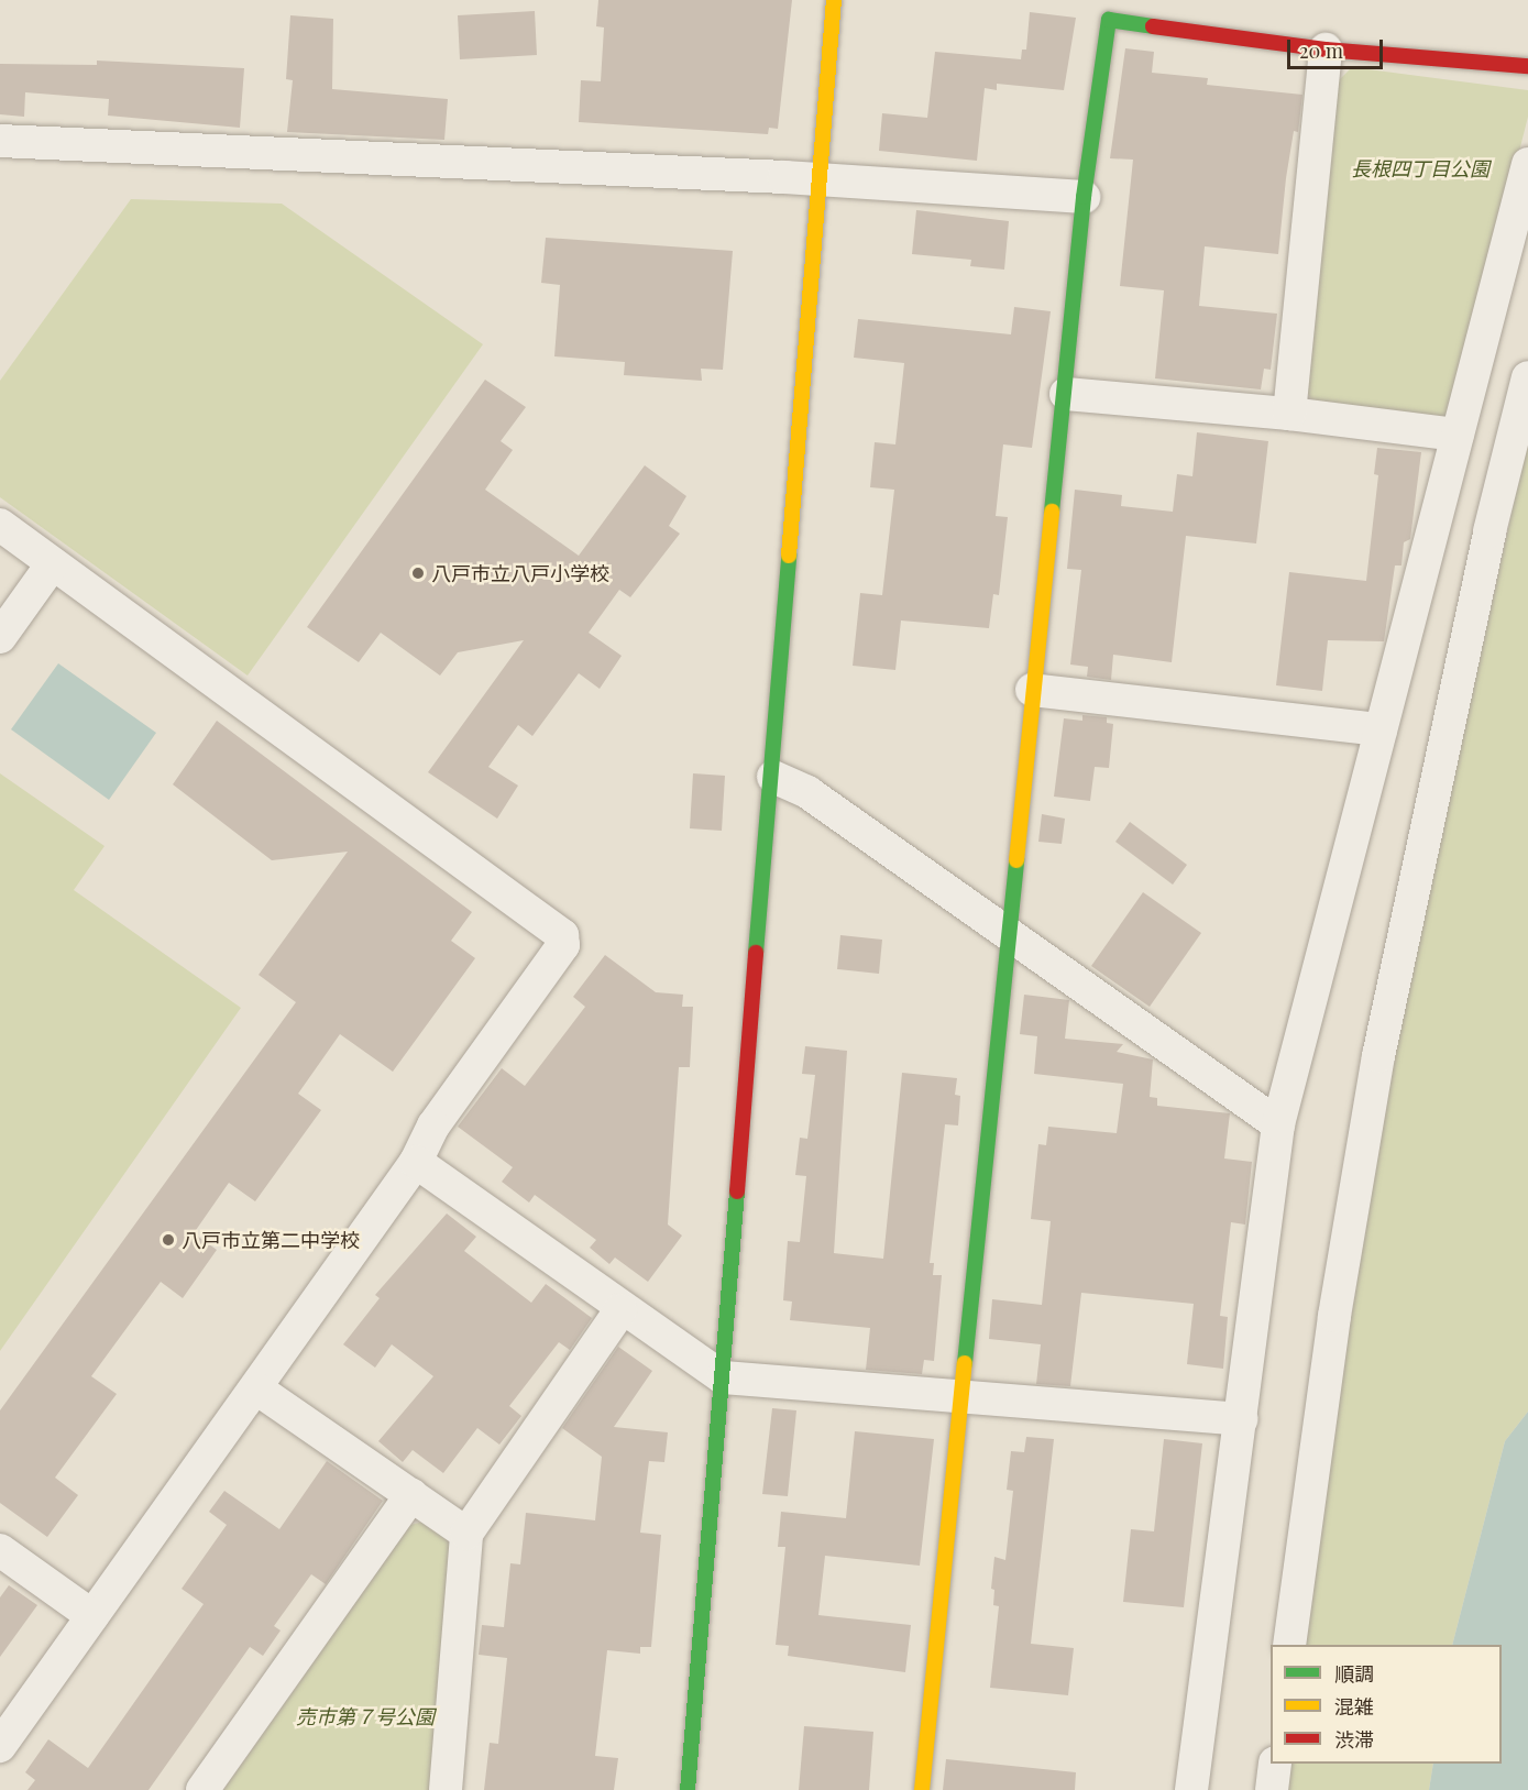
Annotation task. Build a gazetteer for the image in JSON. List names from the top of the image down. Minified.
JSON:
{"parks":["長根四丁目公園","売市第７号公園"],"places":["八戸市立八戸小学校","八戸市立第二中学校"],"legend":["順調","混雑","渋滞"],"scale_bar":"20 m"}
